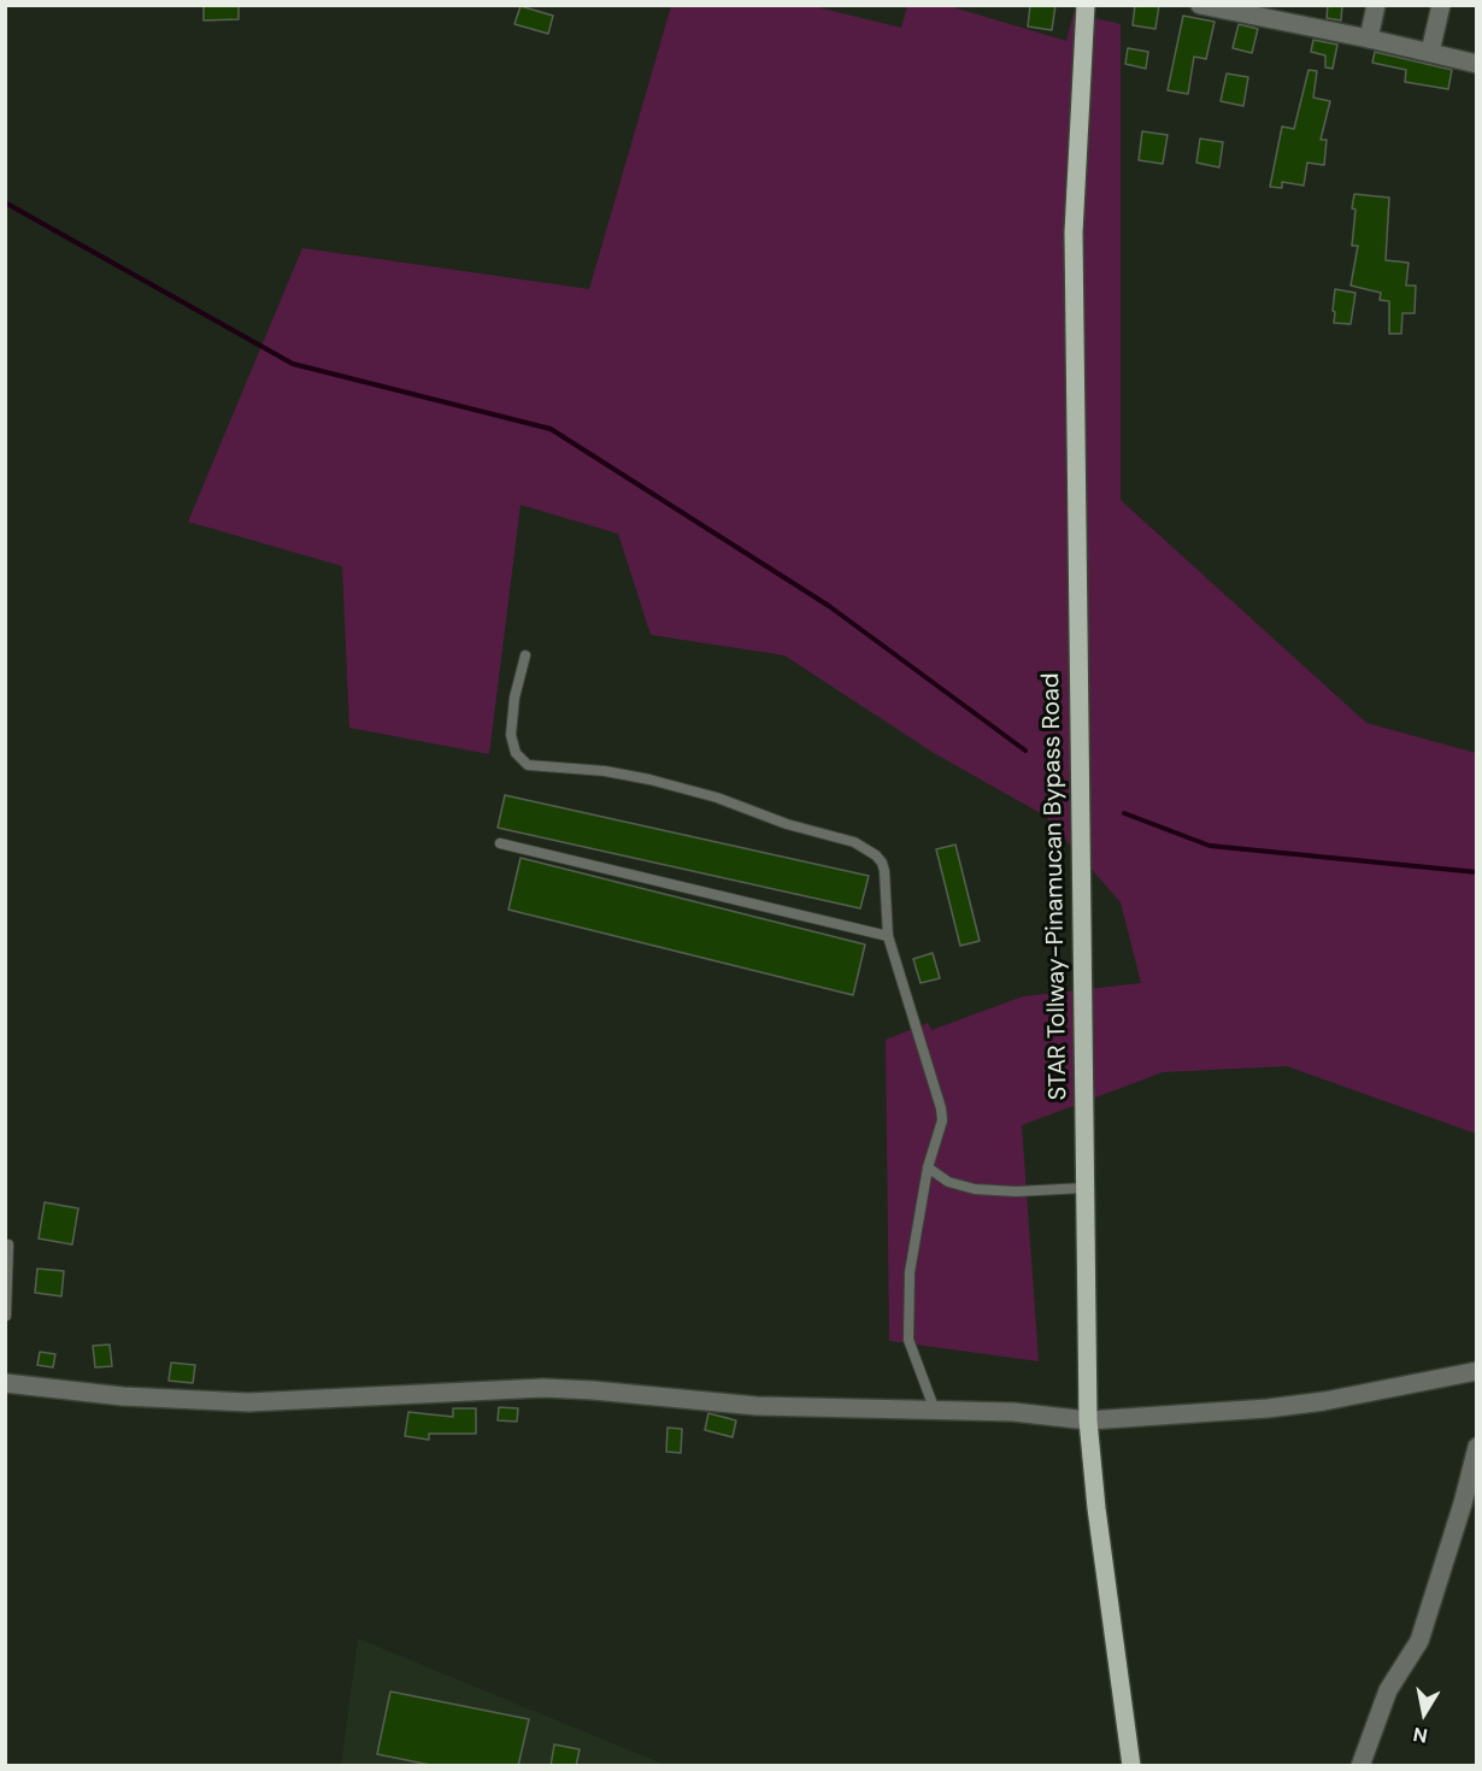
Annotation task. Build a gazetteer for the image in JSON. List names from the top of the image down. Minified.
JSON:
{"streets":{"main road":["STAR Tollway-Pinamucan Bypass Road"]},"north":"bottom"}
